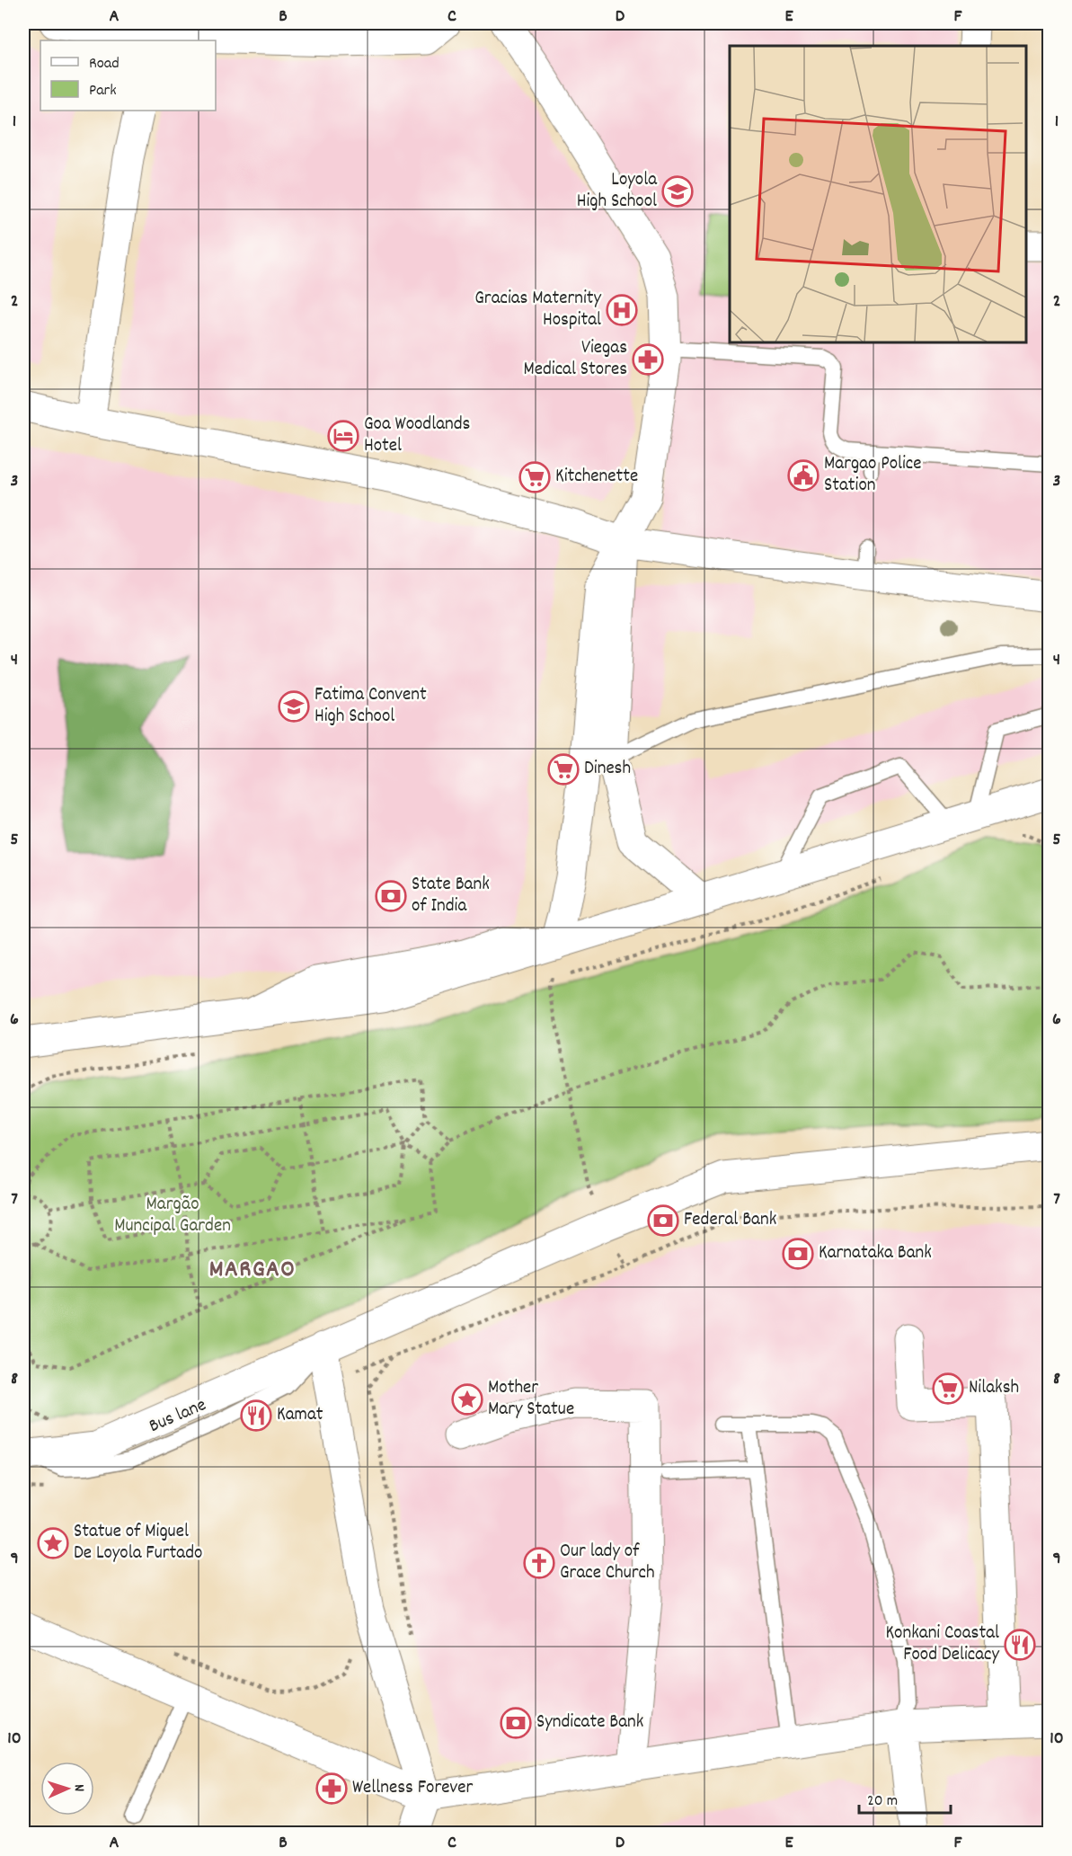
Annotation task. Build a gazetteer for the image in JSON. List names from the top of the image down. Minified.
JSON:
{"districts":["MARGAO"],"parks":["Margão Muncipal Garden"],"places":{"school or university":["Loyola High School","Fatima Convent High School"],"hospital":["Gracias Maternity Hospital"],"pharmacy":["Viegas Medical Stores","Wellness Forever"],"hotel":["Goa Woodlands Hotel"],"public building":["Margao Police Station"],"supermarket":["Kitchenette","Dinesh","Nilaksh"],"bank":["State Bank of India","Federal Bank","Karnataka Bank","Syndicate Bank"],"place":["Mother Mary Statue","Statue of Miguel De Loyola Furtado"],"restaurant":["Kamat","Konkani Coastal Food Delicacy"],"church":["Our lady of Grace Church"]},"legend":["Road","Park"],"scale_bar":"20 m","north":"right","grid":{"columns":["A","B","C","D","E","F"],"rows":["1","2","3","4","5","6","7","8","9","10"]}}
